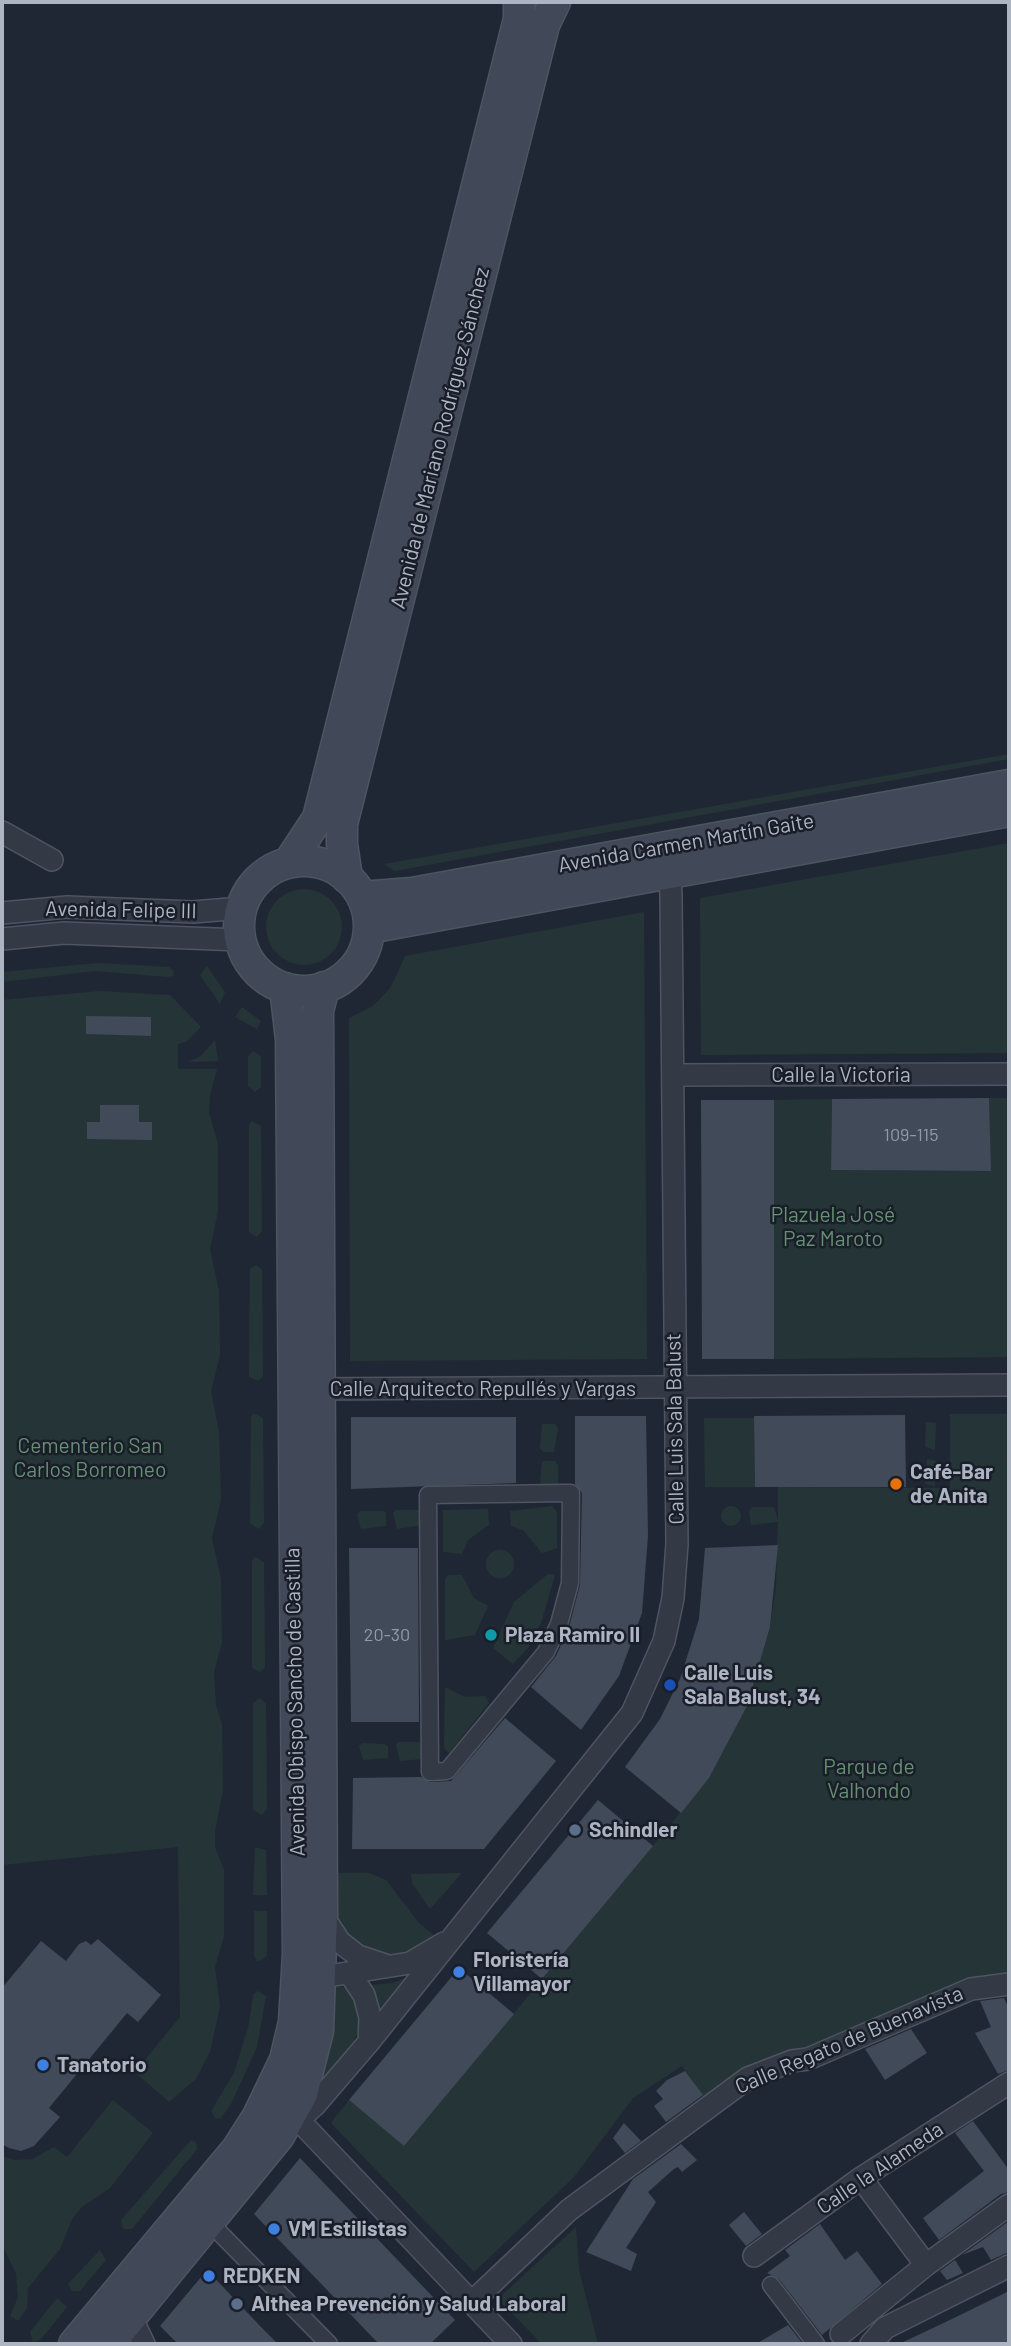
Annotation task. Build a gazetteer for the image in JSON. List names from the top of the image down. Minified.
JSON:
{"streets":{"main road":["Avenida de Mariano Rodríguez Sánchez","Avenida Carmen Martín Gaite","Avenida Obispo Sancho de Castilla"],"street":["Avenida Felipe III","Calle la Victoria","Calle Arquitecto Repullés y Vargas","Calle Luis Sala Balust","Calle Regato de Buenavista","Calle la Alameda"]},"crossings":[["Avenida de Mariano Rodríguez Sánchez","Avenida Carmen Martín Gaite"],["Avenida de Mariano Rodríguez Sánchez","Avenida Felipe III"],["Avenida de Mariano Rodríguez Sánchez","Avenida Obispo Sancho de Castilla"],["Avenida Carmen Martín Gaite","Avenida Felipe III"],["Avenida Carmen Martín Gaite","Calle Luis Sala Balust"],["Avenida Carmen Martín Gaite","Avenida Obispo Sancho de Castilla"],["Avenida Felipe III","Avenida Obispo Sancho de Castilla"],["Calle la Victoria","Calle Luis Sala Balust"],["Calle Arquitecto Repullés y Vargas","Calle Luis Sala Balust"],["Calle Arquitecto Repullés y Vargas","Avenida Obispo Sancho de Castilla"],["Calle Luis Sala Balust","Avenida Obispo Sancho de Castilla"]],"parks":["Plazuela José Paz Maroto","Cementerio San Carlos Borromeo","Parque de Valhondo"],"places":["Café-Bar de Anita","Plaza Ramiro II","Calle Luis Sala Balust, 34","Schindler","Floristería Villamayor","Tanatorio","VM Estilistas","REDKEN","Althea Prevención y Salud Laboral"],"house_numbers":["109-115","20-30"]}
